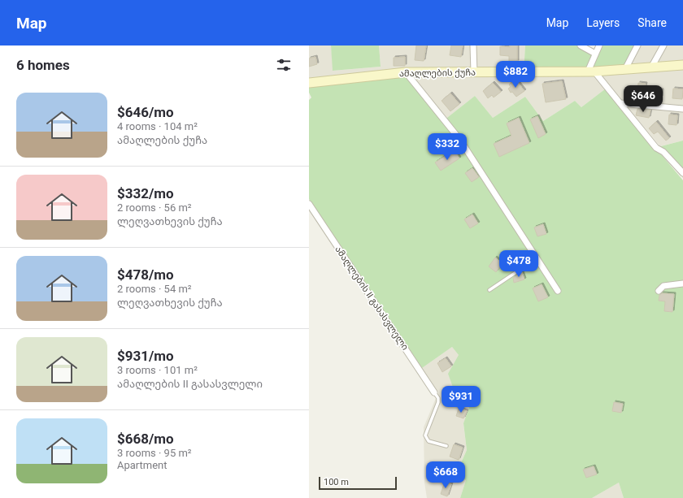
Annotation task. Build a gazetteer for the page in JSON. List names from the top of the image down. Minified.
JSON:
{"streets":{"street":["ამაღლების ქუჩა","ამაღლების II გასასვლელი"]},"scale_bar":"100 m","page":{"header":"Map","nav":["Map","Layers","Share"],"heading":"6 homes","price":["$882","$646","$332","$478","$931","$668"],"list":[{"name":"$646/mo","note":"4 rooms · 104 m² · ამაღლების ქუჩა"},{"name":"$332/mo","note":"2 rooms · 56 m² · ლეღვათხევის ქუჩა"},{"name":"$478/mo","note":"2 rooms · 54 m² · ლეღვათხევის ქუჩა"},{"name":"$931/mo","note":"3 rooms · 101 m² · ამაღლების II გასასვლელი"},{"name":"$668/mo","note":"3 rooms · 95 m² · Apartment"}],"scale":"100 m"}}
